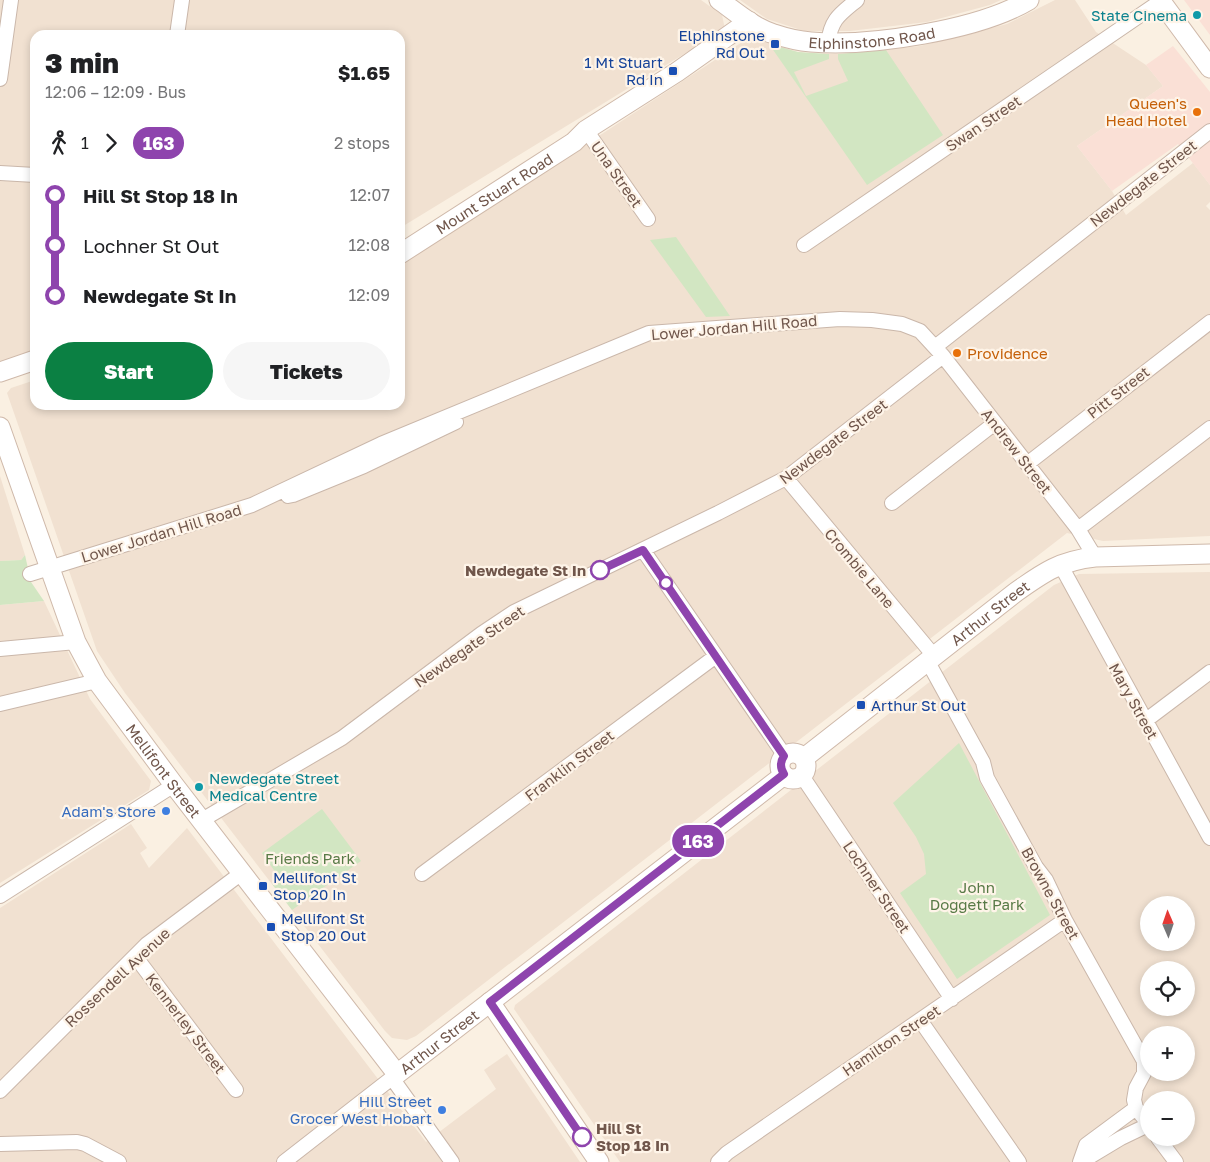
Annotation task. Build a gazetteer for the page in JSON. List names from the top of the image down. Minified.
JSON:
{"streets":{"street":["Elphinstone Road","Swan Street","Una Street","Newdegate Street","Mount Stuart Road","Lower Jordan Hill Road","Pitt Street","Andrew Street","Crombie Lane","Arthur Street","Mary Street","Franklin Street","Mellifont Street","Lochner Street","Browne Street","Rossendell Avenue","Kennerley Street","Hamilton Street"]},"crossings":[["Elphinstone Road","Mount Stuart Road"],["Una Street","Mount Stuart Road"],["Newdegate Street","Lower Jordan Hill Road"],["Newdegate Street","Andrew Street"],["Newdegate Street","Crombie Lane"],["Newdegate Street","Mellifont Street"],["Newdegate Street","Lochner Street"],["Lower Jordan Hill Road","Andrew Street"],["Lower Jordan Hill Road","Mellifont Street"],["Pitt Street","Andrew Street"],["Andrew Street","Arthur Street"],["Crombie Lane","Arthur Street"],["Crombie Lane","Browne Street"],["Arthur Street","Mary Street"],["Arthur Street","Mellifont Street"],["Arthur Street","Lochner Street"],["Arthur Street","Browne Street"],["Franklin Street","Lochner Street"],["Mellifont Street","Rossendell Avenue"],["Lochner Street","Hamilton Street"],["Browne Street","Hamilton Street"],["Rossendell Avenue","Kennerley Street"]],"parks":["Friends Park","John Doggett Park"],"places":{"other":["State Cinema","Queen's Head Hotel","Providence","Newdegate St In","Newdegate Street Medical Centre","Adam's Store","Hill Street Grocer West Hobart","Hill St Stop 18 In"],"transit":["Elphinstone Rd Out","1 Mt Stuart Rd In","Arthur St Out","Mellifont St Stop 20 In","Mellifont St Stop 20 Out"]},"lines":["bus line 163"],"north":"top","page":{"on_map":"163","heading":["3 min","12:06 – 12:09 · Bus","$1.65"],"legs":["1","163","2 stops"],"list":[{"name":"Hill St Stop 18 In","value":"12:07"},{"name":"Lochner St Out","value":"12:08"},{"name":"Newdegate St In","value":"12:09"}],"buttons":["Start","Tickets"],"map_buttons":["+","−"]}}
